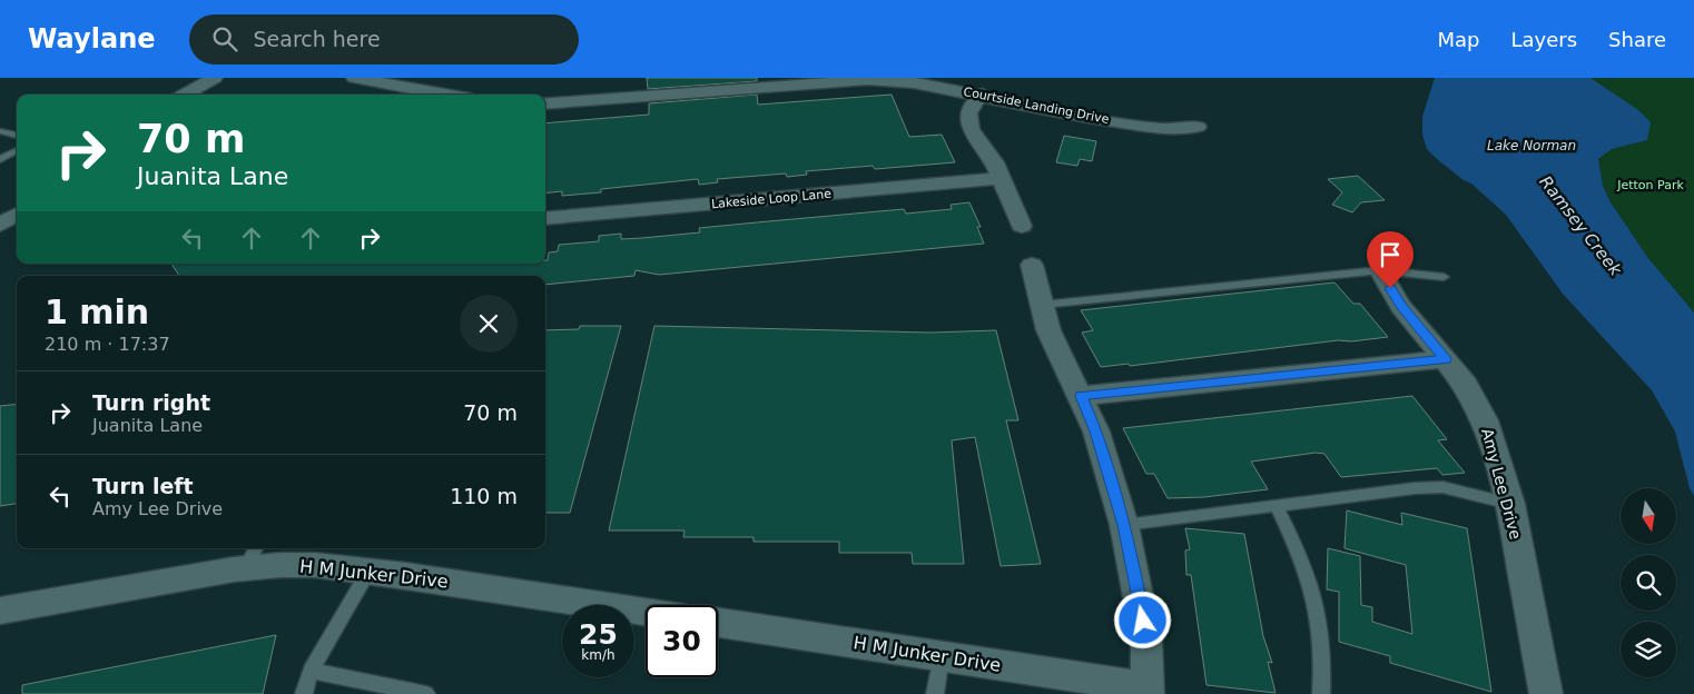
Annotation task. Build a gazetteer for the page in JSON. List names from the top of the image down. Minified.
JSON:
{"streets":{"street":["Courtside Landing Drive","Lakeside Loop Lane","Amy Lee Drive","H M Junker Drive"]},"water":["Lake Norman","Ramsey Creek"],"parks":["Jetton Park"],"north":"bottom","page":{"header":"Waylane","search":"Search here","nav":["Map","Layers","Share"],"turn":["70 m","Juanita Lane"],"heading":["1 min","210 m · 17:37"],"list":[{"name":"Turn right","note":"Juanita Lane","value":"70 m"},{"name":"Turn left","note":"Amy Lee Drive","value":"110 m"}],"speed":"25 km/h","limit":"30"}}
